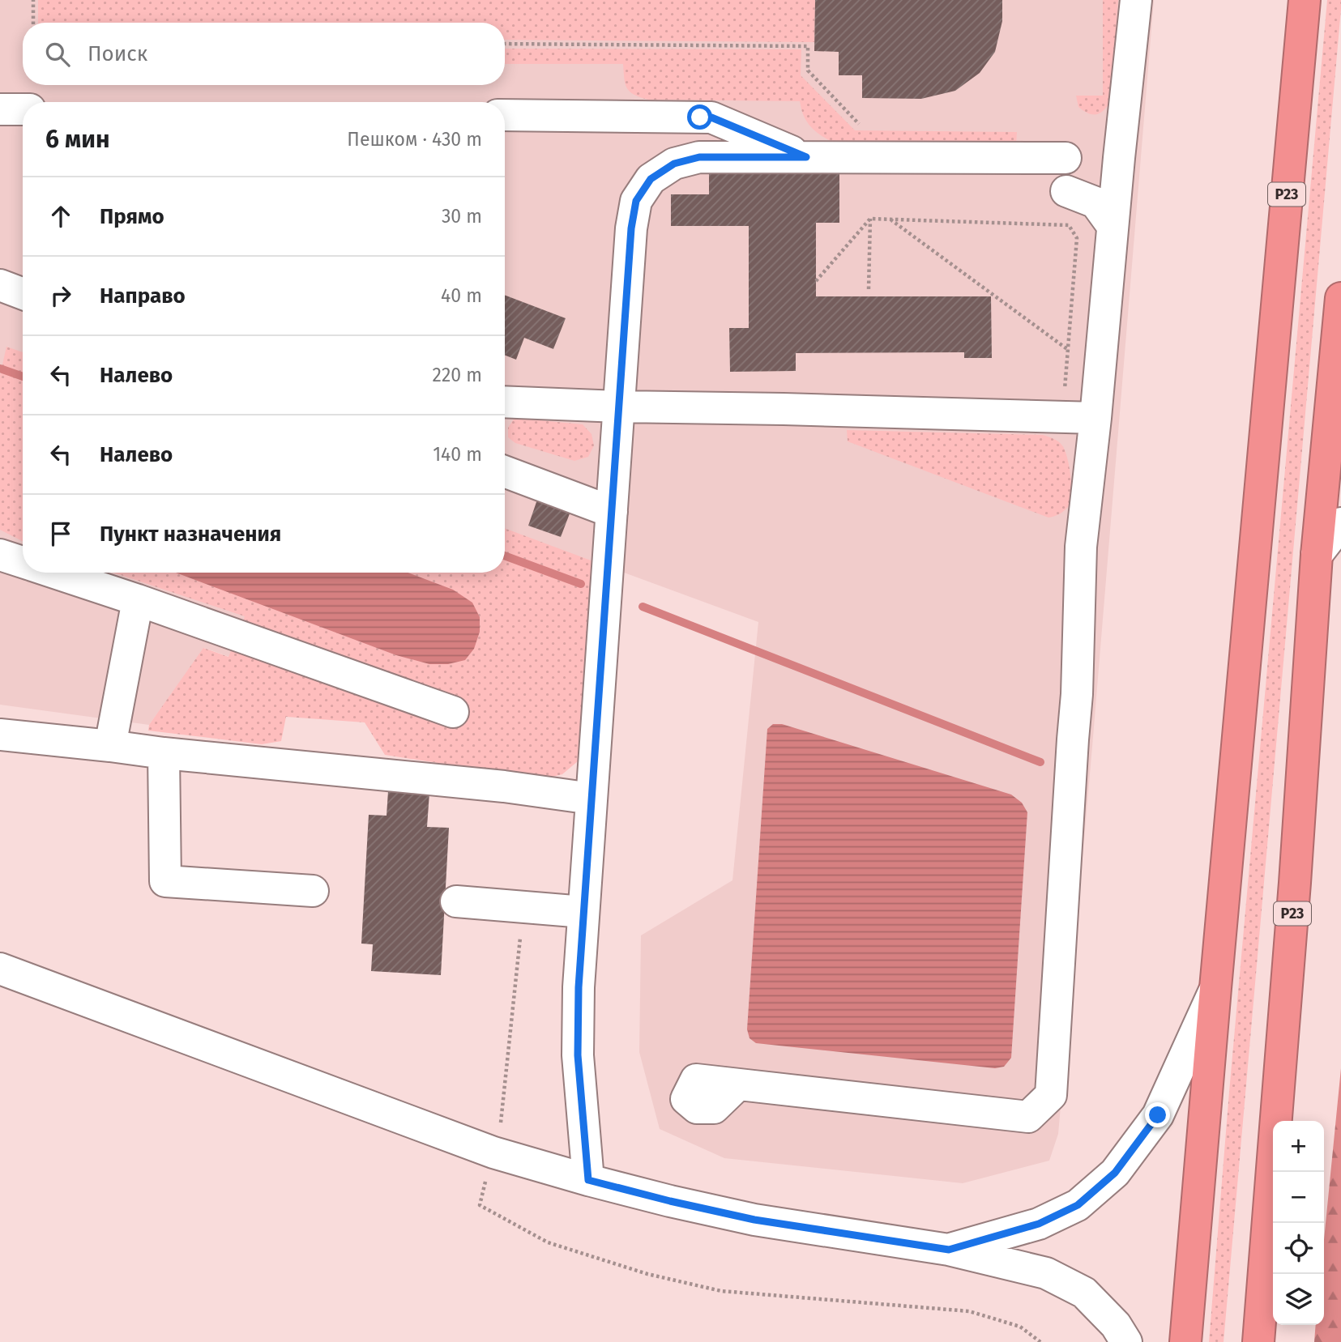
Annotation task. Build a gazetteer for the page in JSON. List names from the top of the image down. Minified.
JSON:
{"streets":{"highway":["Р23"]},"page":{"search":"Поиск","heading":["6 мин","Пешком · 430 m"],"list":[["Прямо","30 m"],["Направо","40 m"],["Налево","220 m"],["Налево","140 m"],"Пункт назначения"],"map_buttons":["+","−"]}}
